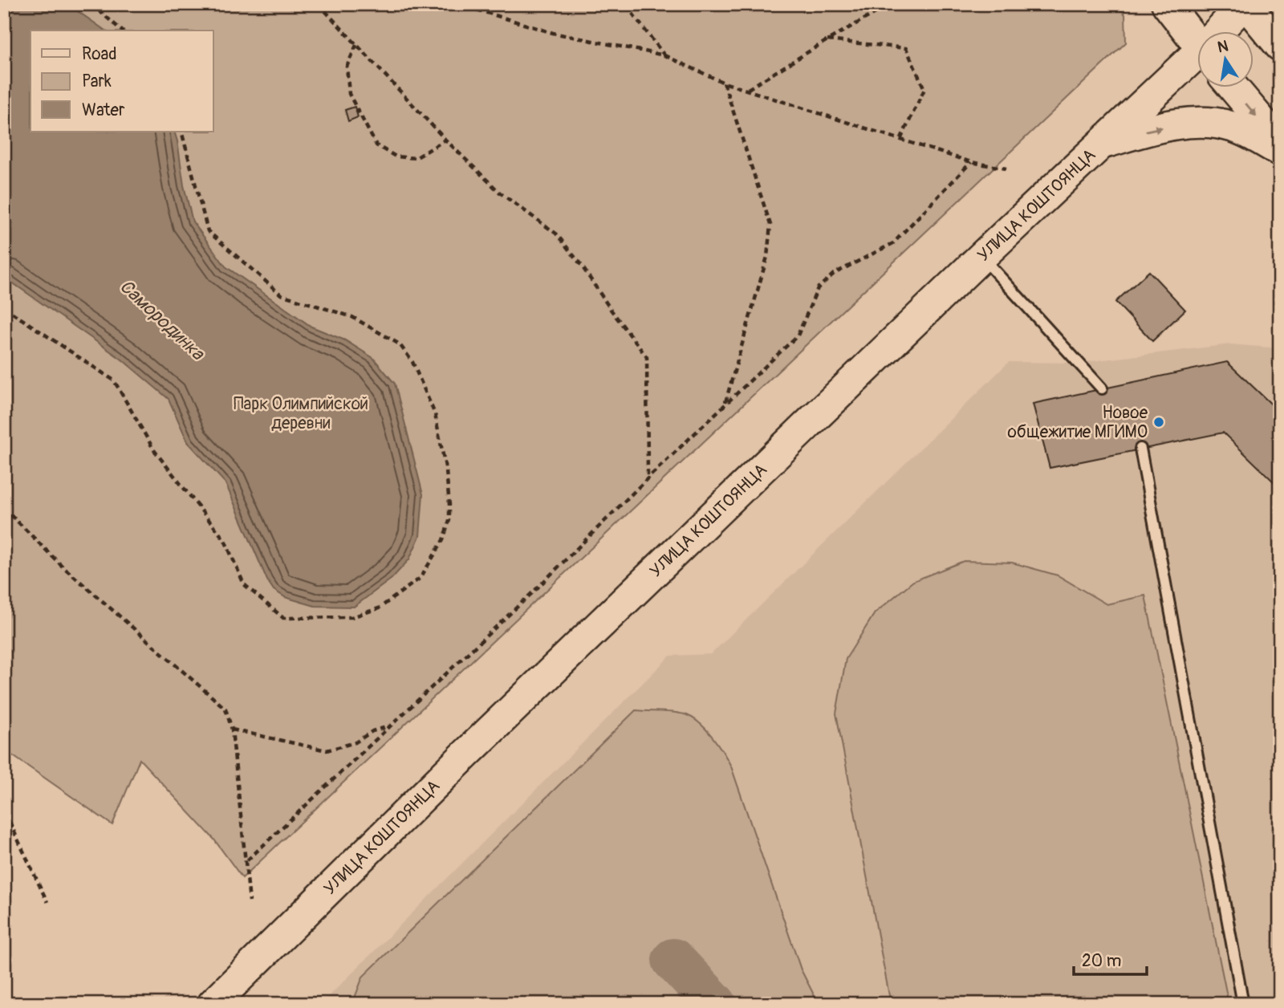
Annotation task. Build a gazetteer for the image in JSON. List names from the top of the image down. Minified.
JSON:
{"streets":{"street":["УЛИЦА КОШТОЯНЦА"]},"water":["Самородинка"],"parks":["Парк Олимпийской деревни"],"places":["Новое общежитие МГИМО"],"legend":["Road","Park","Water"],"scale_bar":"20 m","north":"top"}
